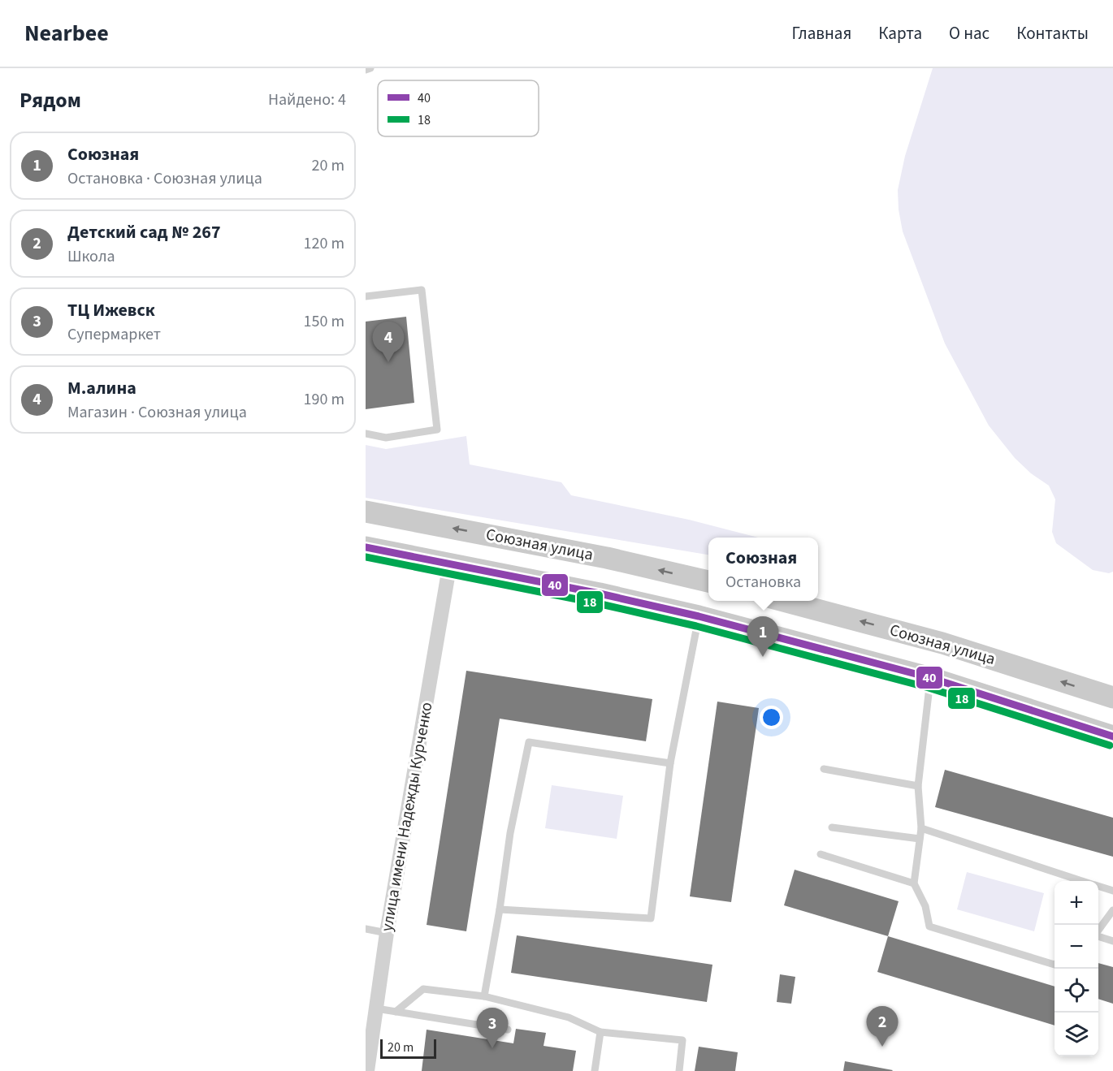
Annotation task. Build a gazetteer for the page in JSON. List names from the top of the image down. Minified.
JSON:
{"streets":{"main road":["Союзная улица"],"street":["улица имени Надежды Курченко"]},"lines":["transit line 40","transit line 18"],"legend":["40","18"],"scale_bar":"20 m","page":{"header":"Nearbee","nav":["Главная","Карта","О нас","Контакты"],"heading":["Рядом","Найдено: 4"],"list":[{"mark":"1","name":"Союзная","note":"Остановка · Союзная улица","value":"20 m"},{"mark":"2","name":"Детский сад № 267","note":"Школа","value":"120 m"},{"mark":"3","name":"ТЦ Ижевск","note":"Супермаркет","value":"150 m"},{"mark":"4","name":"М.алина","note":"Магазин · Союзная улица","value":"190 m"}],"pins":["4","1","2","3"],"popup":["Союзная","Остановка"],"map_buttons":["+","−"],"scale":"20 m"}}
